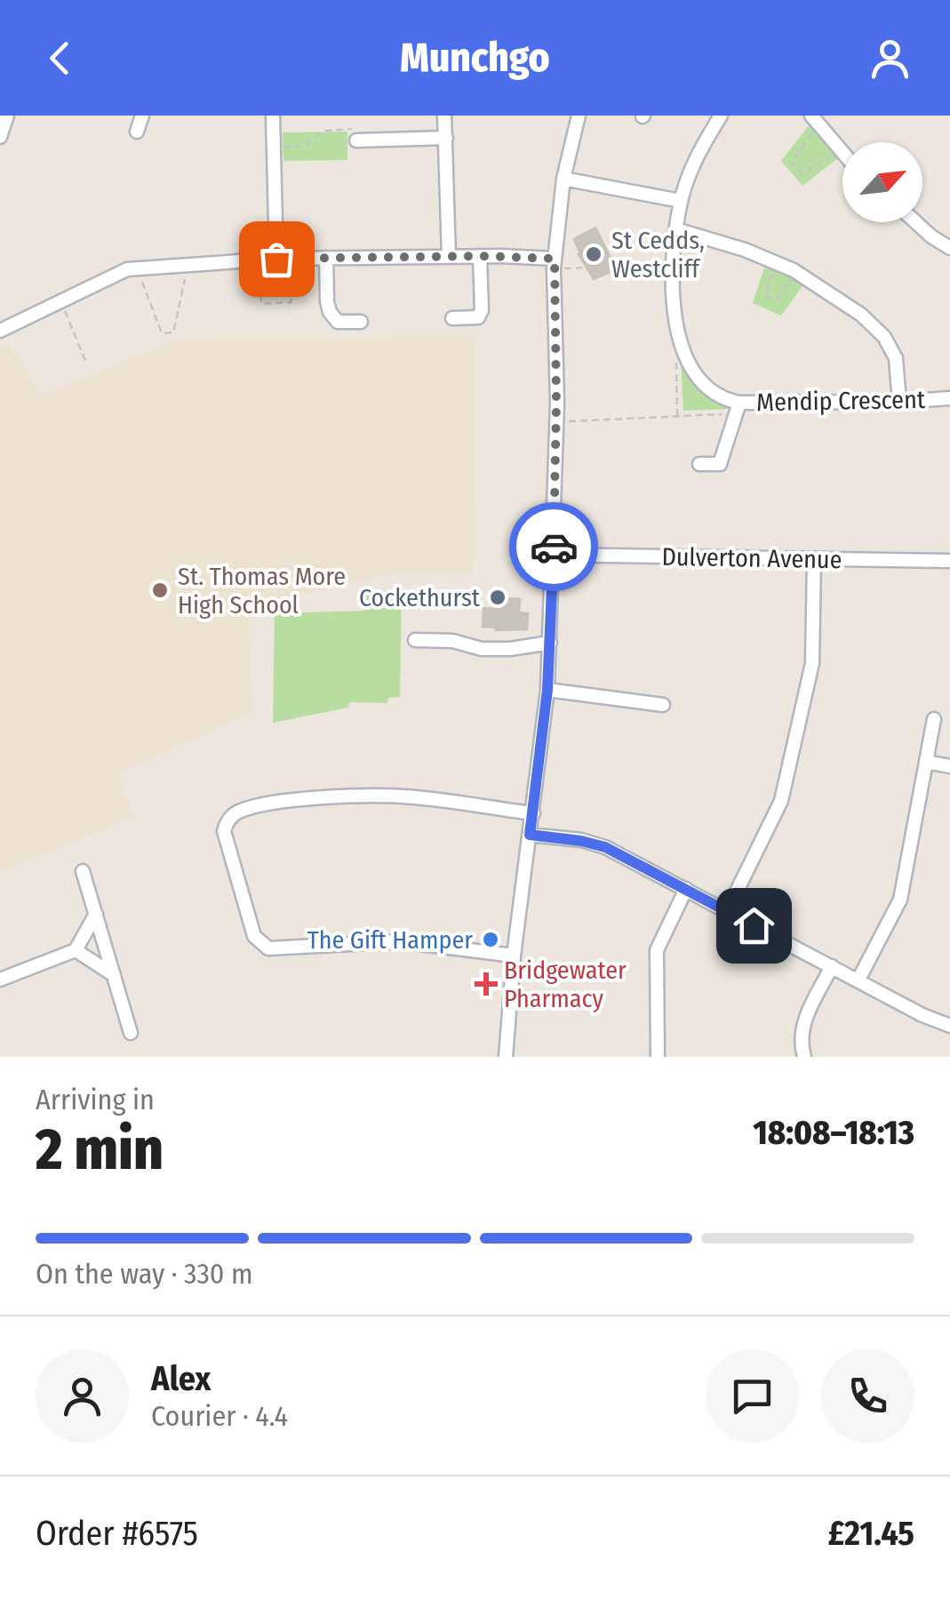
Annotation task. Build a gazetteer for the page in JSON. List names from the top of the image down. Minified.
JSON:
{"streets":{"street":["Mendip Crescent","Dulverton Avenue"]},"places":{"other":["St Cedds, Westcliff","St. Thomas More High School","Cockethurst","The Gift Hamper"],"health":["Bridgewater Pharmacy"]},"north":"top right","page":{"header":"Munchgo","heading":["2 min","Arriving in","18:08–18:13"],"panel":["Alex","Courier · 4.4","Order #6575","£21.45"],"bar":"On the way · 330 m"}}
